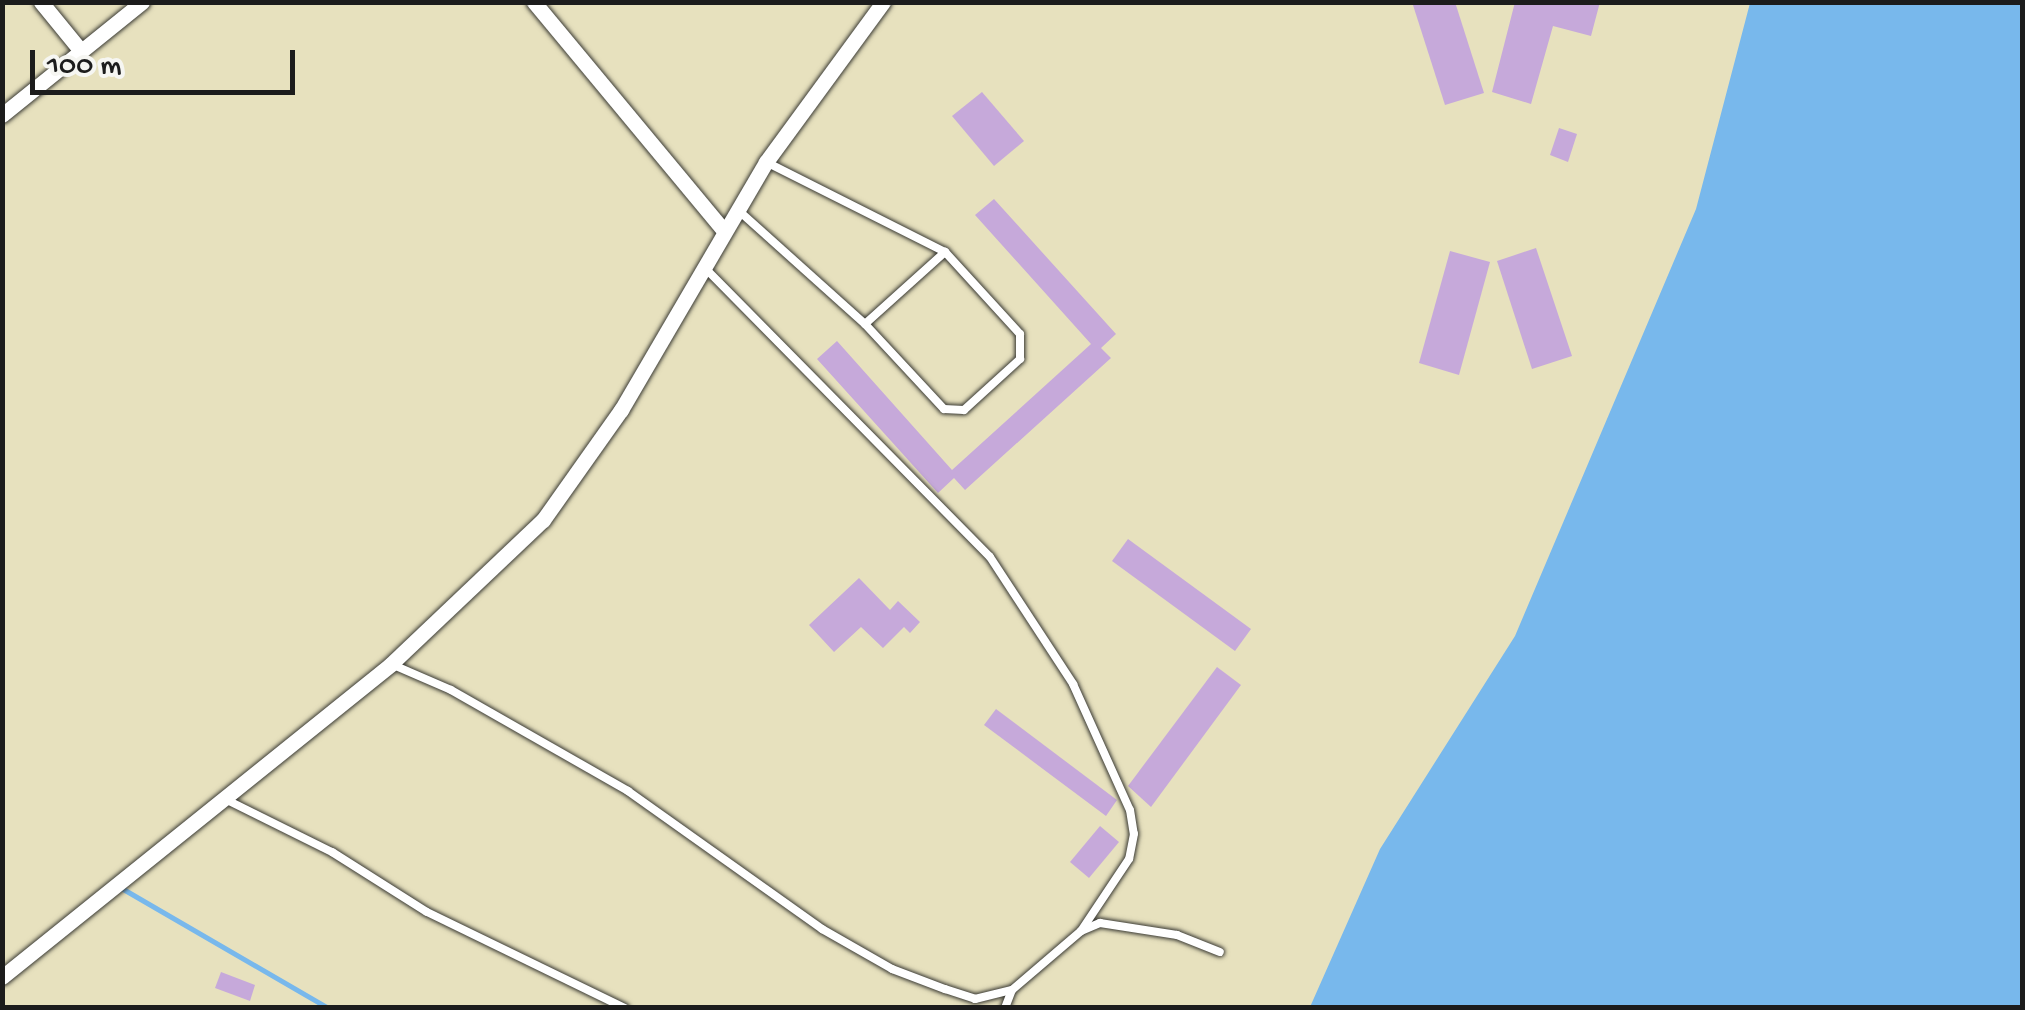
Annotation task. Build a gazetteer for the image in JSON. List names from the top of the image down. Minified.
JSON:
{"scale_bar":"100 m"}
